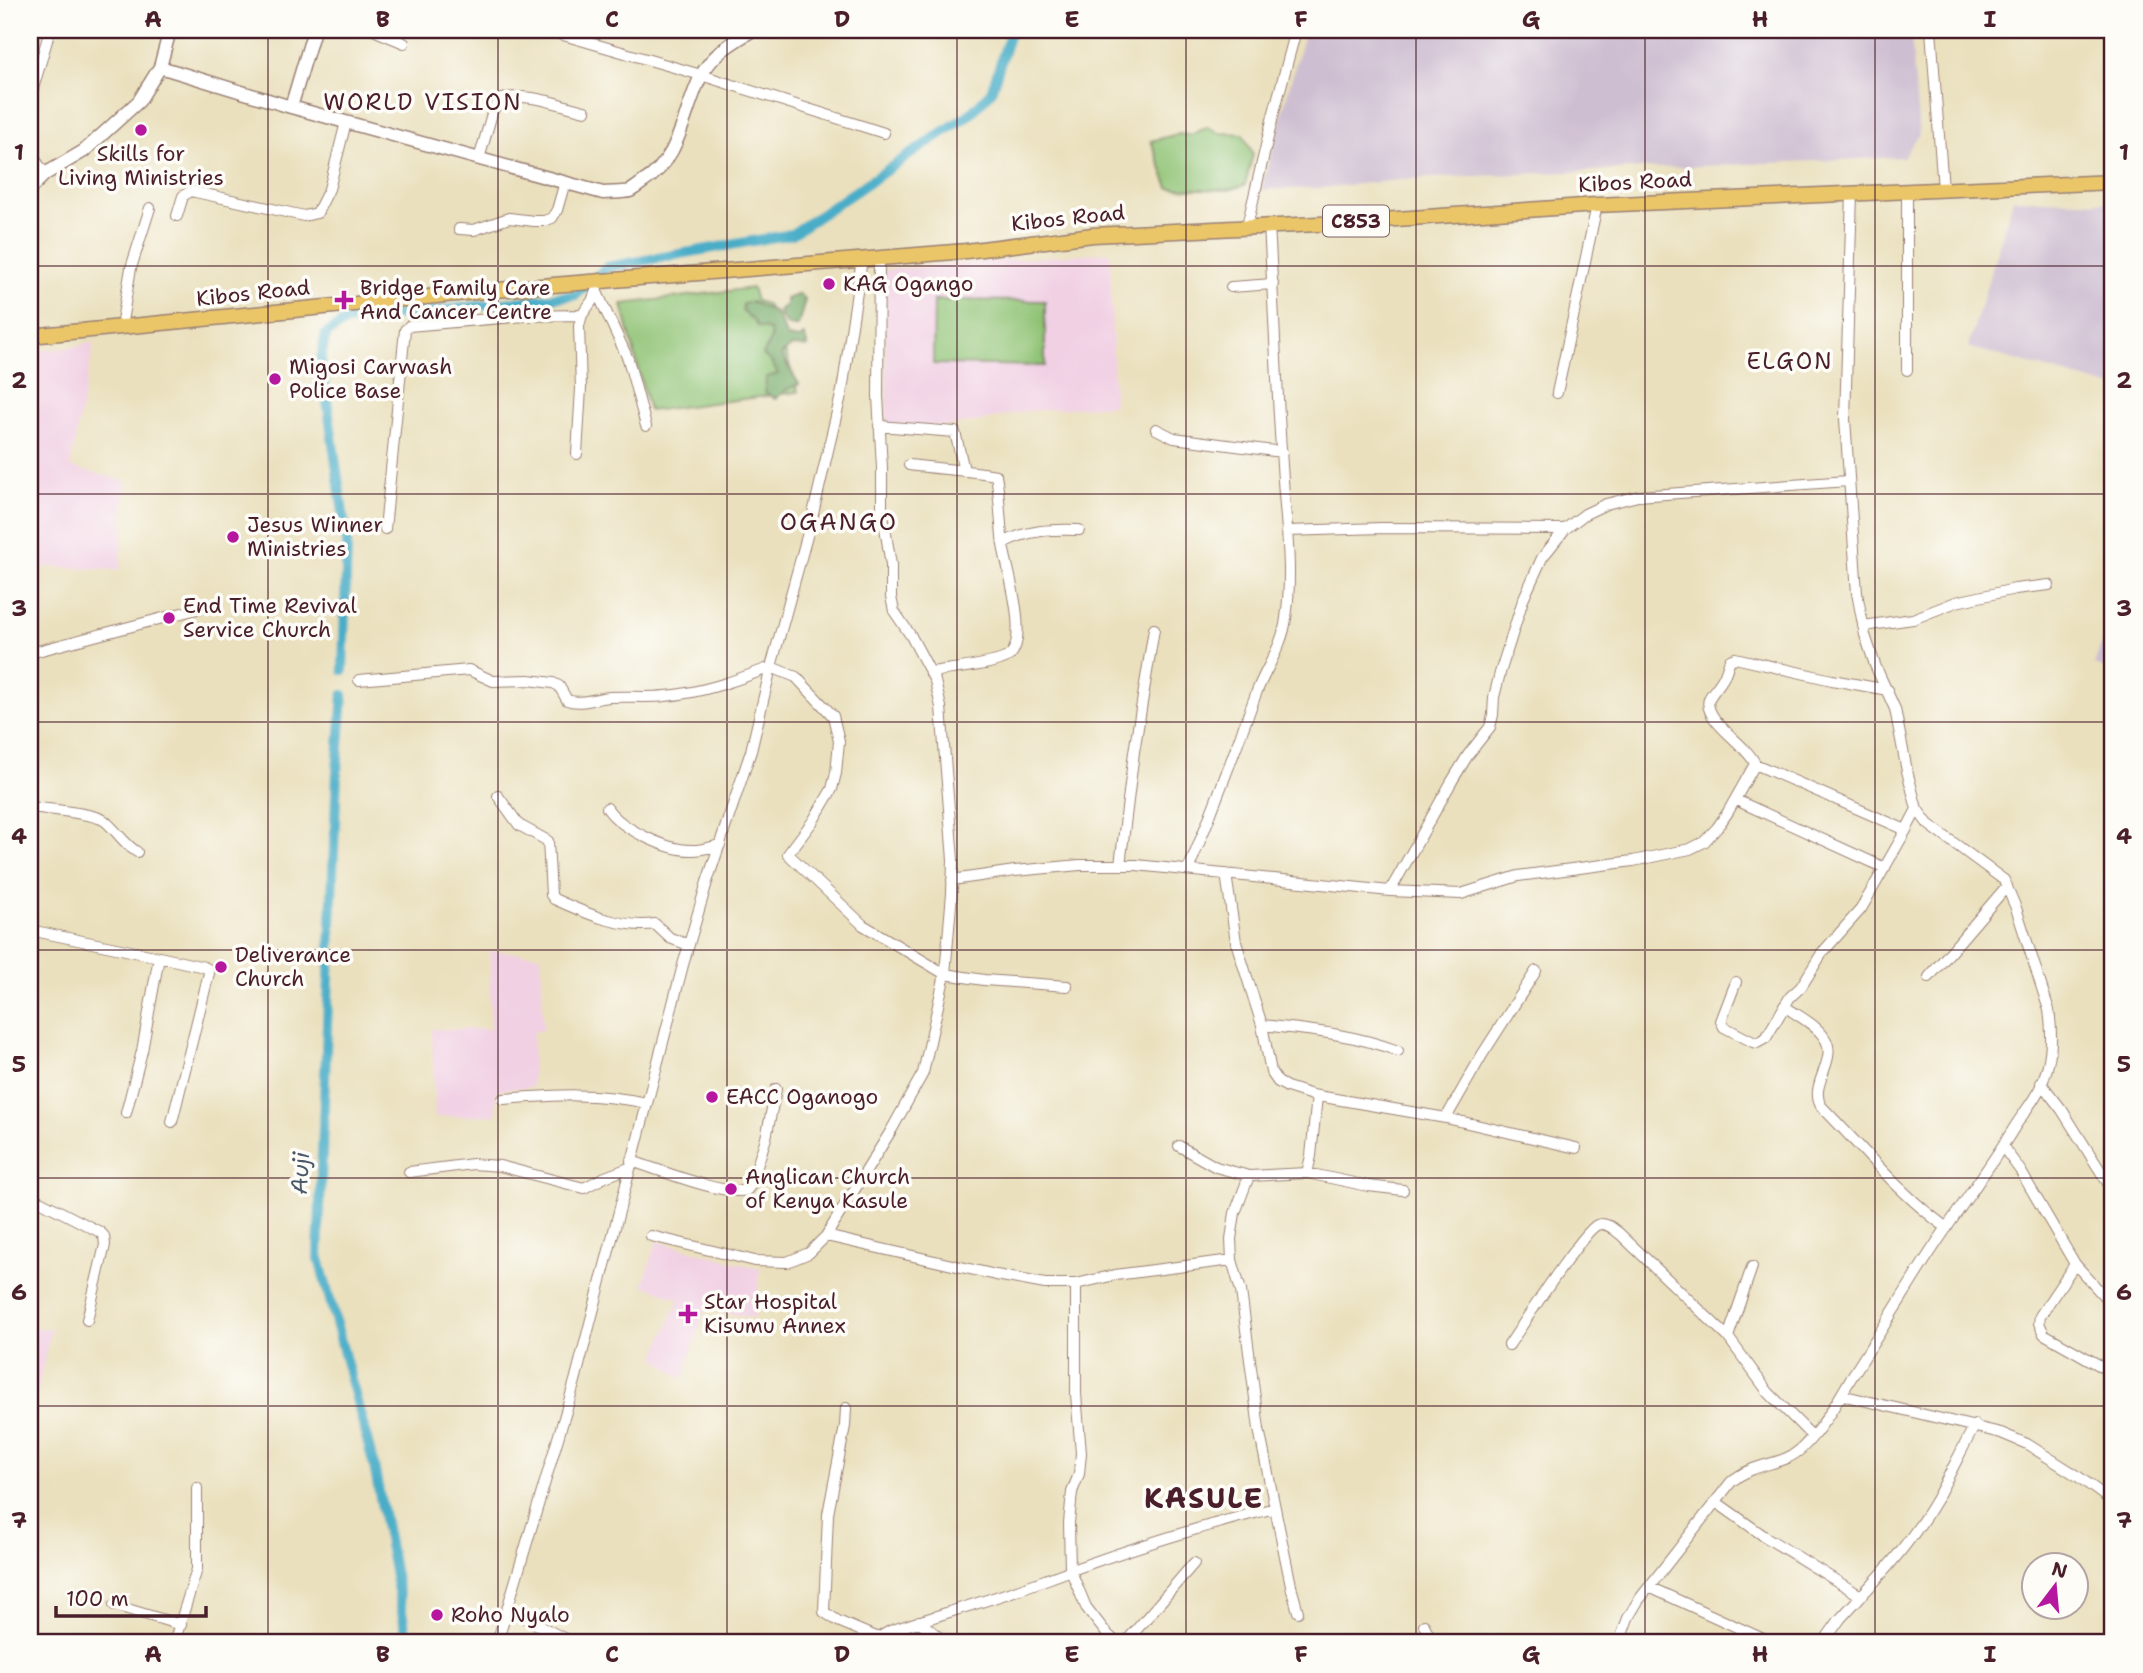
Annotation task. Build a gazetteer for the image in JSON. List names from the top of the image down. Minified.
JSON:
{"streets":{"main road":["Kibos Road","C853"]},"districts":["WORLD VISION","ELGON","OGANGO","KASULE"],"water":["Auji"],"places":{"other":["Skills for Living Ministries","KAG Ogango","Migosi Carwash Police Base","Jesus Winner Ministries","End Time Revival Service Church","Deliverance Church","EACC Oganogo","Anglican Church of Kenya Kasule","Roho Nyalo"],"health":["Bridge Family Care And Cancer Centre","Star Hospital Kisumu Annex"]},"scale_bar":"100 m","north":"top","grid":{"columns":["A","B","C","D","E","F","G","H","I"],"rows":["1","2","3","4","5","6","7"]}}
